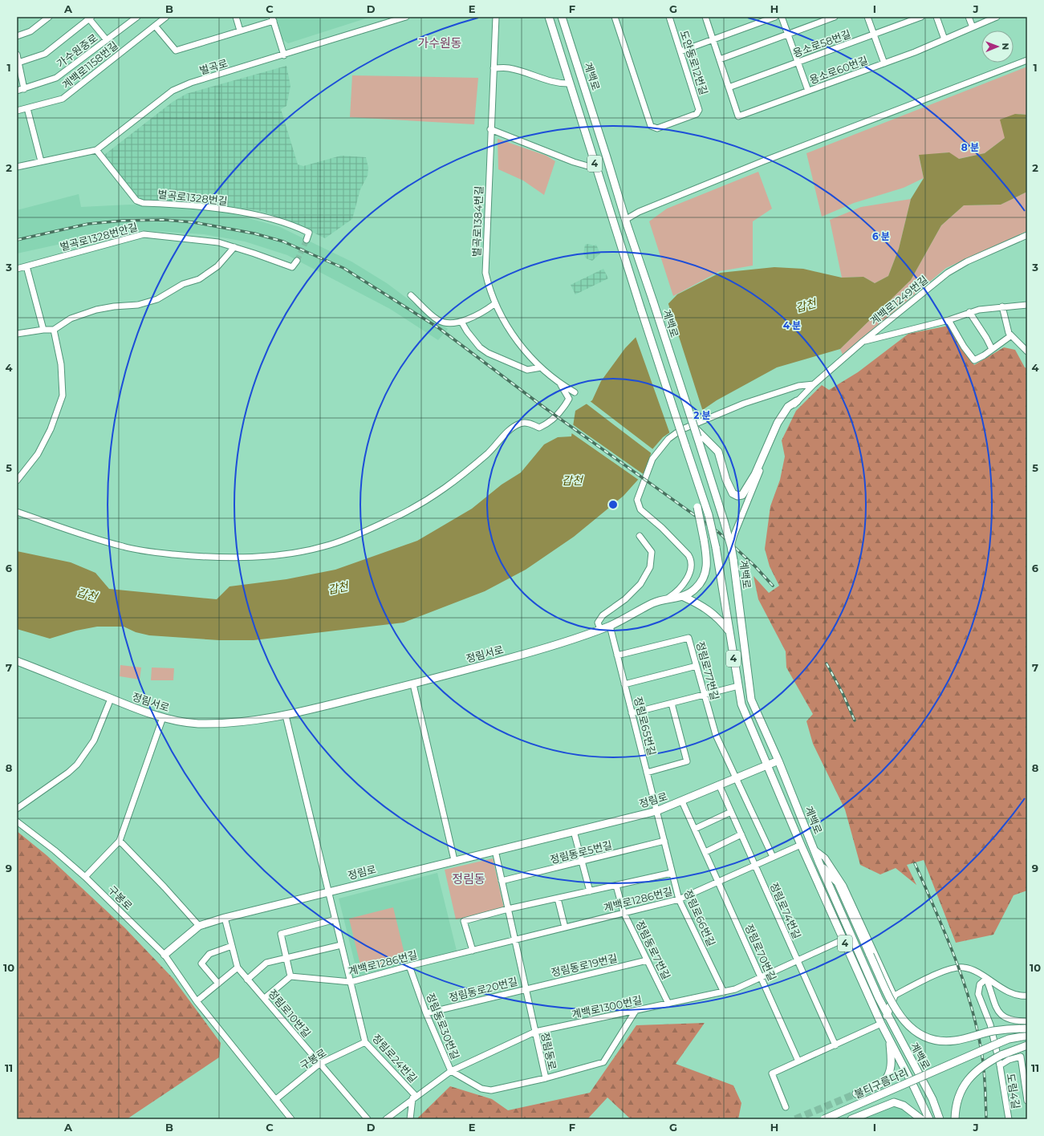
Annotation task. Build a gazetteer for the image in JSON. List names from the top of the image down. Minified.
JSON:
{"streets":{"main road":["계백로","4","정림서로","정림로","불티구름다리"],"street":["용소로58번길","가수원중로","도안동로12번길","계백로1158번길","벌곡로","용소로60번길","벌곡로1328번길","벌곡로1384번길","벌곡로1328번안길","계백로1249번길","정림로77번길","정림로65번길","정림동로5번길","구봉로","계백로1286번길","정림로74번길","정림로66번길","정림동로7번길","정림로70번길","정림동로19번길","정림동로20번길","계백로1300번길","정림로10번길","정림동로30번길","정림동로","정림로24번길","도림4길"]},"crossings":[["용소로58번길","용소로60번길"],["벌곡로","벌곡로1328번길"],["계백로","4"],["계백로","계백로1249번길"],["계백로","정림로"],["계백로","계백로1286번길"],["계백로","계백로1300번길"],["정림서로","정림로65번길"],["정림로77번길","정림로65번길"],["정림로77번길","정림로"],["정림로65번길","정림로"],["정림로65번길","정림로66번길"],["정림로","구봉로"],["정림로","정림로74번길"],["정림로","정림로66번길"],["정림로","정림로70번길"],["정림로","정림로10번길"],["정림로","정림동로"],["정림로","정림로24번길"],["정림동로5번길","정림로66번길"],["정림동로5번길","정림동로"],["구봉로","정림로10번길"],["구봉로","정림로24번길"],["계백로1286번길","정림로74번길"],["계백로1286번길","정림로66번길"],["계백로1286번길","정림동로7번길"],["계백로1286번길","정림로70번길"],["계백로1286번길","정림동로30번길"],["계백로1286번길","정림동로"],["계백로1286번길","정림로24번길"],["정림로74번길","계백로1300번길"],["정림로66번길","계백로1300번길"],["정림동로7번길","정림동로19번길"],["정림동로7번길","계백로1300번길"],["정림로70번길","계백로1300번길"],["정림동로19번길","정림동로20번길"],["정림동로19번길","정림동로"],["정림동로20번길","정림동로30번길"],["정림동로20번길","정림동로"],["계백로1300번길","정림동로30번길"],["계백로1300번길","정림동로"],["계백로1300번길","정림로24번길"],["정림동로30번길","정림동로"]],"districts":["가수원동","정림동"],"water":["갑천"],"north":"right","grid":{"columns":["A","B","C","D","E","F","G","H","I","J"],"rows":["1","2","3","4","5","6","7","8","9","10","11"]},"rings":["8 분","6 분","4 분","2 분"]}
